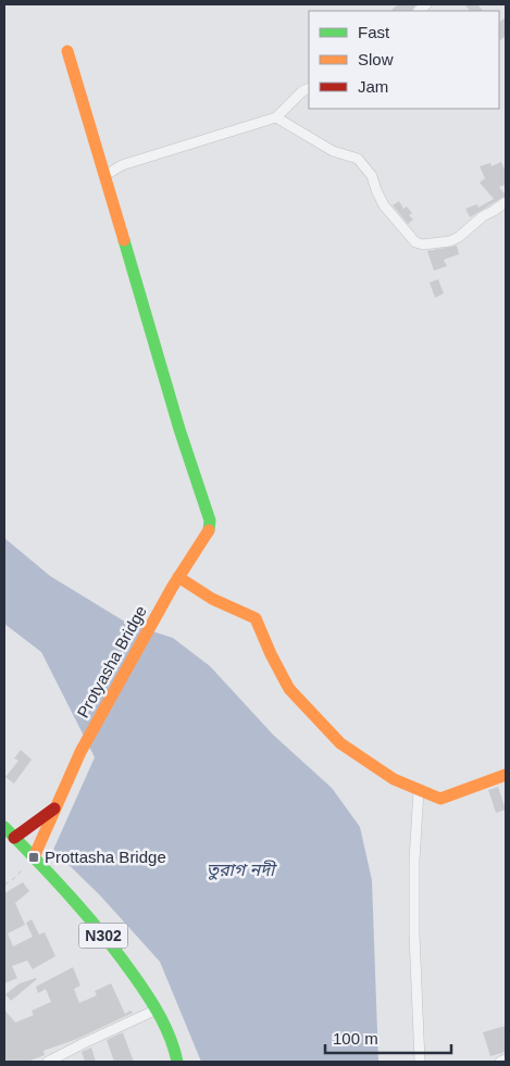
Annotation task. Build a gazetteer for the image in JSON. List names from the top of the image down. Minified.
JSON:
{"streets":{"main road":["Protyasha Bridge","N302"]},"crossings":[["Protyasha Bridge","N302"]],"water":["তুরাগ নদী"],"places":{"transit":["Prottasha Bridge"]},"legend":["Fast","Slow","Jam"],"scale_bar":"100 m"}
